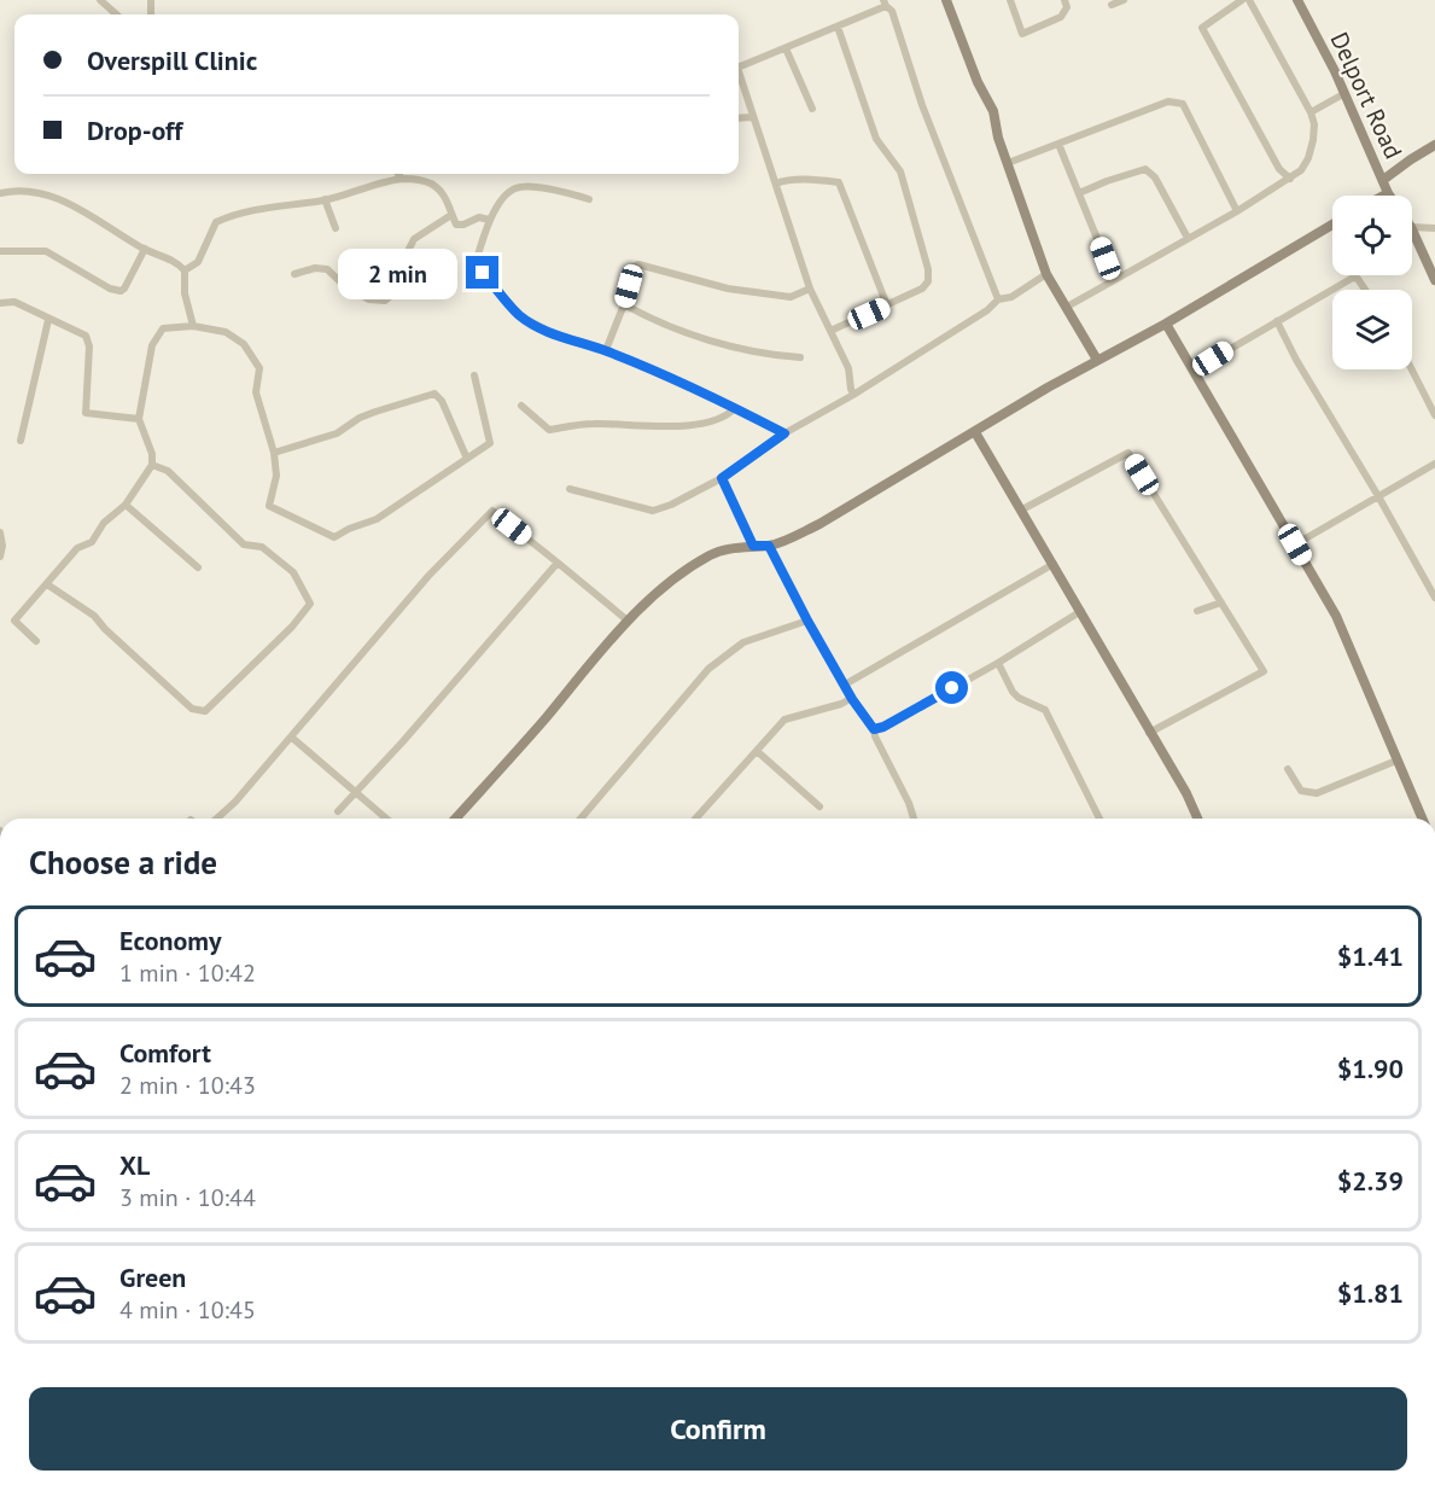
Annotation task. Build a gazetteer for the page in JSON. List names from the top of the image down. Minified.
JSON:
{"streets":{"street":["Delport Road"]},"page":{"banner":["Overspill Clinic","Drop-off"],"bubble":"2 min","heading":"Choose a ride","list":[{"name":"Economy","note":"1 min · 10:42","value":"$1.41"},{"name":"Comfort","note":"2 min · 10:43","value":"$1.90"},{"name":"XL","note":"3 min · 10:44","value":"$2.39"},{"name":"Green","note":"4 min · 10:45","value":"$1.81"}],"buttons":"Confirm"}}
